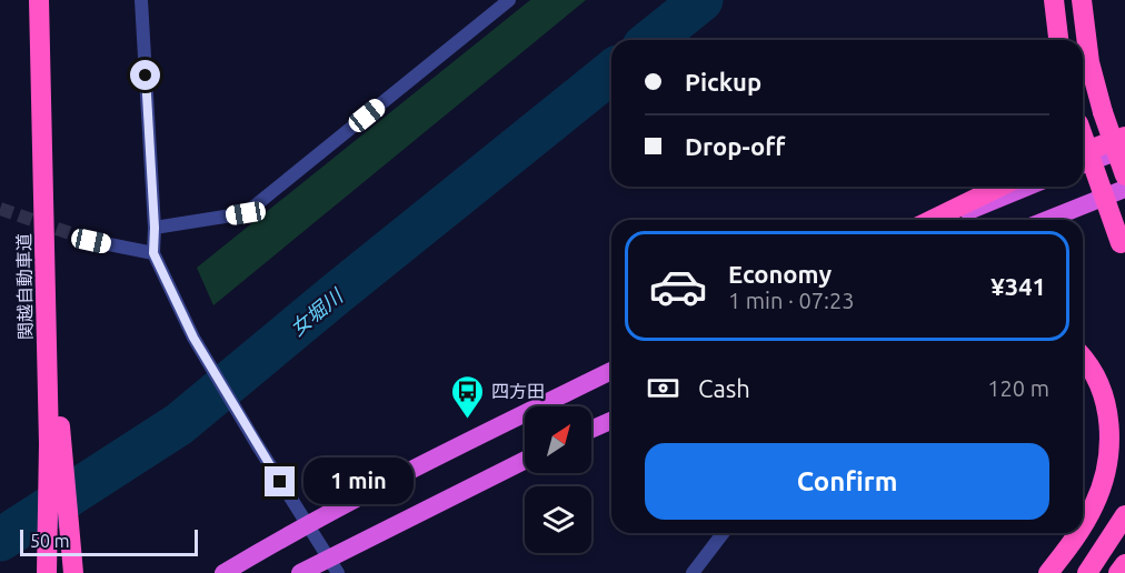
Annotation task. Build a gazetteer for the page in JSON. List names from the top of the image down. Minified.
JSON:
{"streets":{"highway":["関越自動車道"]},"water":["女堀川"],"places":{"bus stop":["四方田"]},"scale_bar":"50 m","north":"top right","page":{"banner":["Pickup","Drop-off"],"list":[{"name":"Economy","note":"1 min · 07:23","value":"¥341"}],"pay":["Cash","120 m"],"buttons":"Confirm","bubble":"1 min","scale":"50 m"}}
